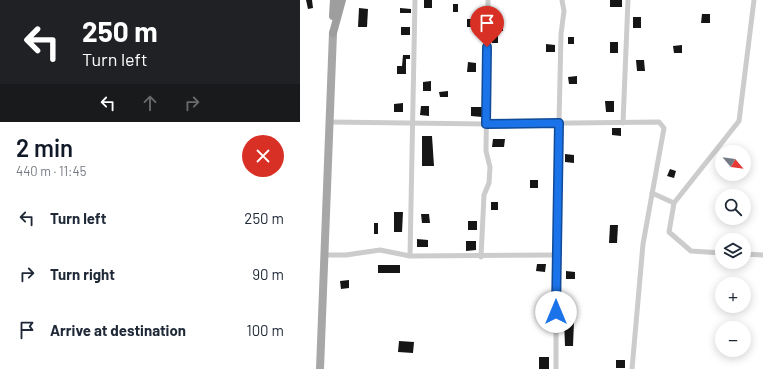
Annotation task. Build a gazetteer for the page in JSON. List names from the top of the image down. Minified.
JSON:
{"north":"bottom right","page":{"turn":["250 m","Turn left"],"heading":["2 min","440 m · 11:45"],"map_buttons":["+","−"],"list":[{"name":"Turn left","value":"250 m"},{"name":"Turn right","value":"90 m"},{"name":"Arrive at destination","value":"100 m"}]}}
